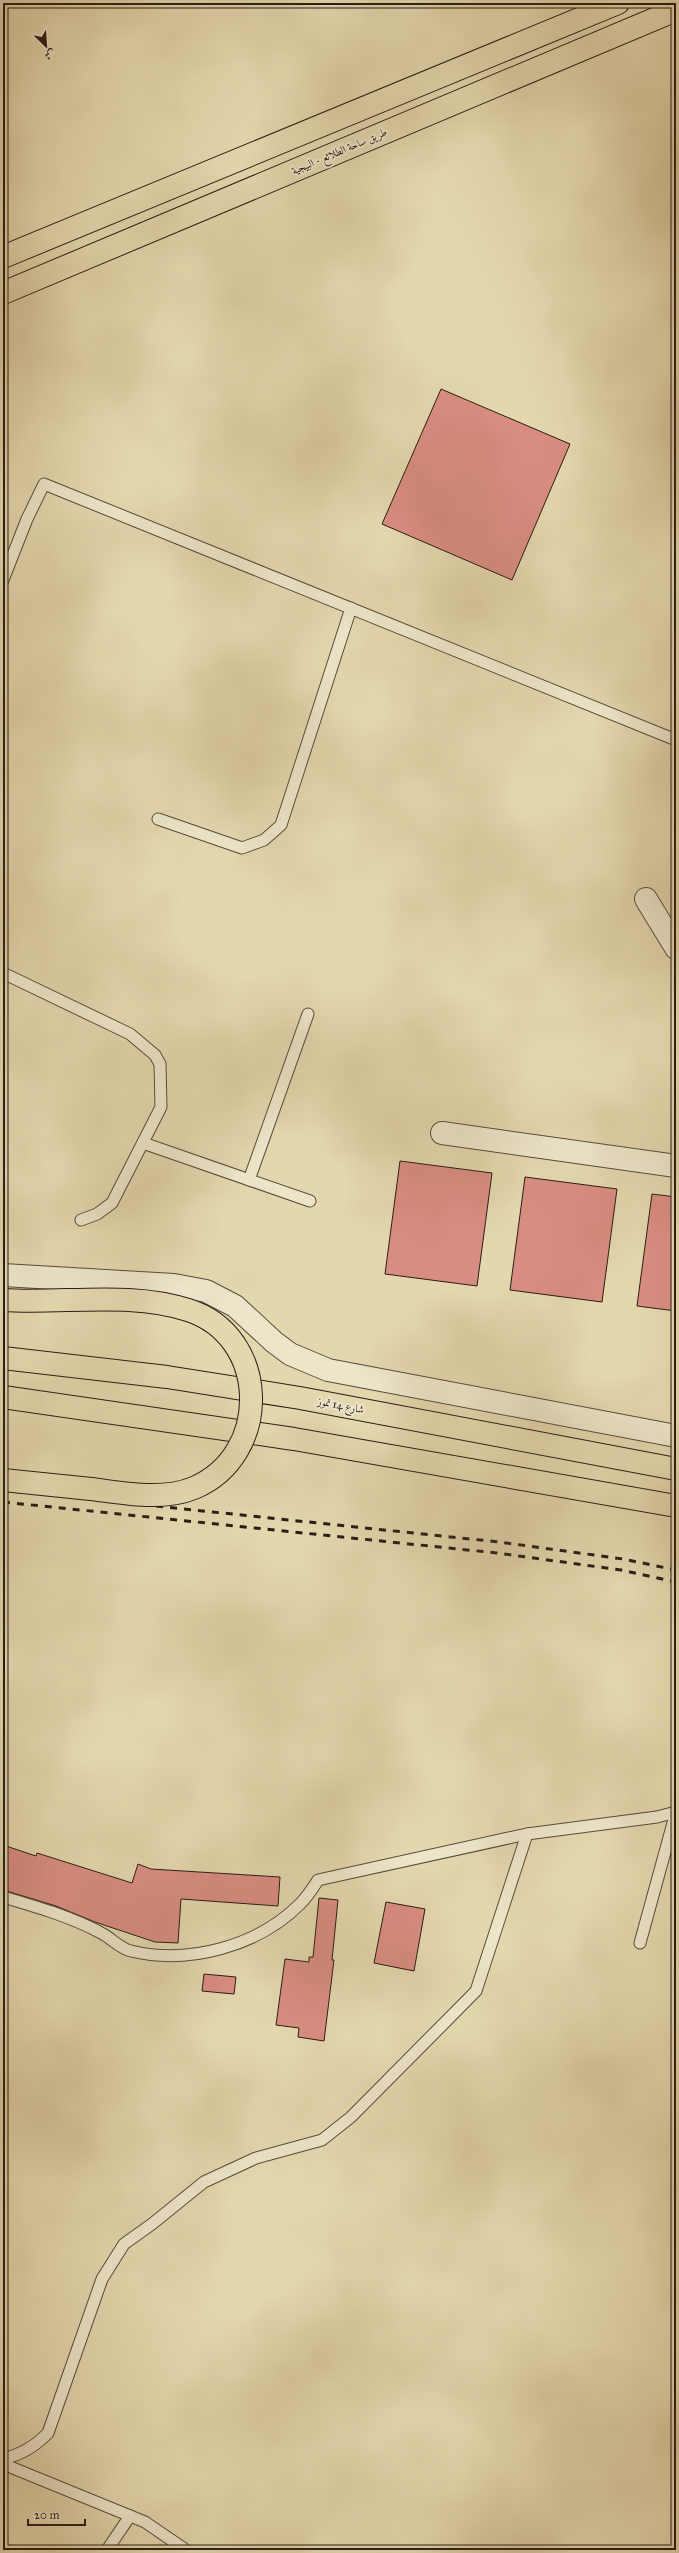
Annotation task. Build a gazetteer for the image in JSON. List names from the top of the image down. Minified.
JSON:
{"streets":{"main road":["طريق ساحة الطلائع - البيجية","شارع 14 تموز"]},"scale_bar":"20 m","north":"bottom right"}
